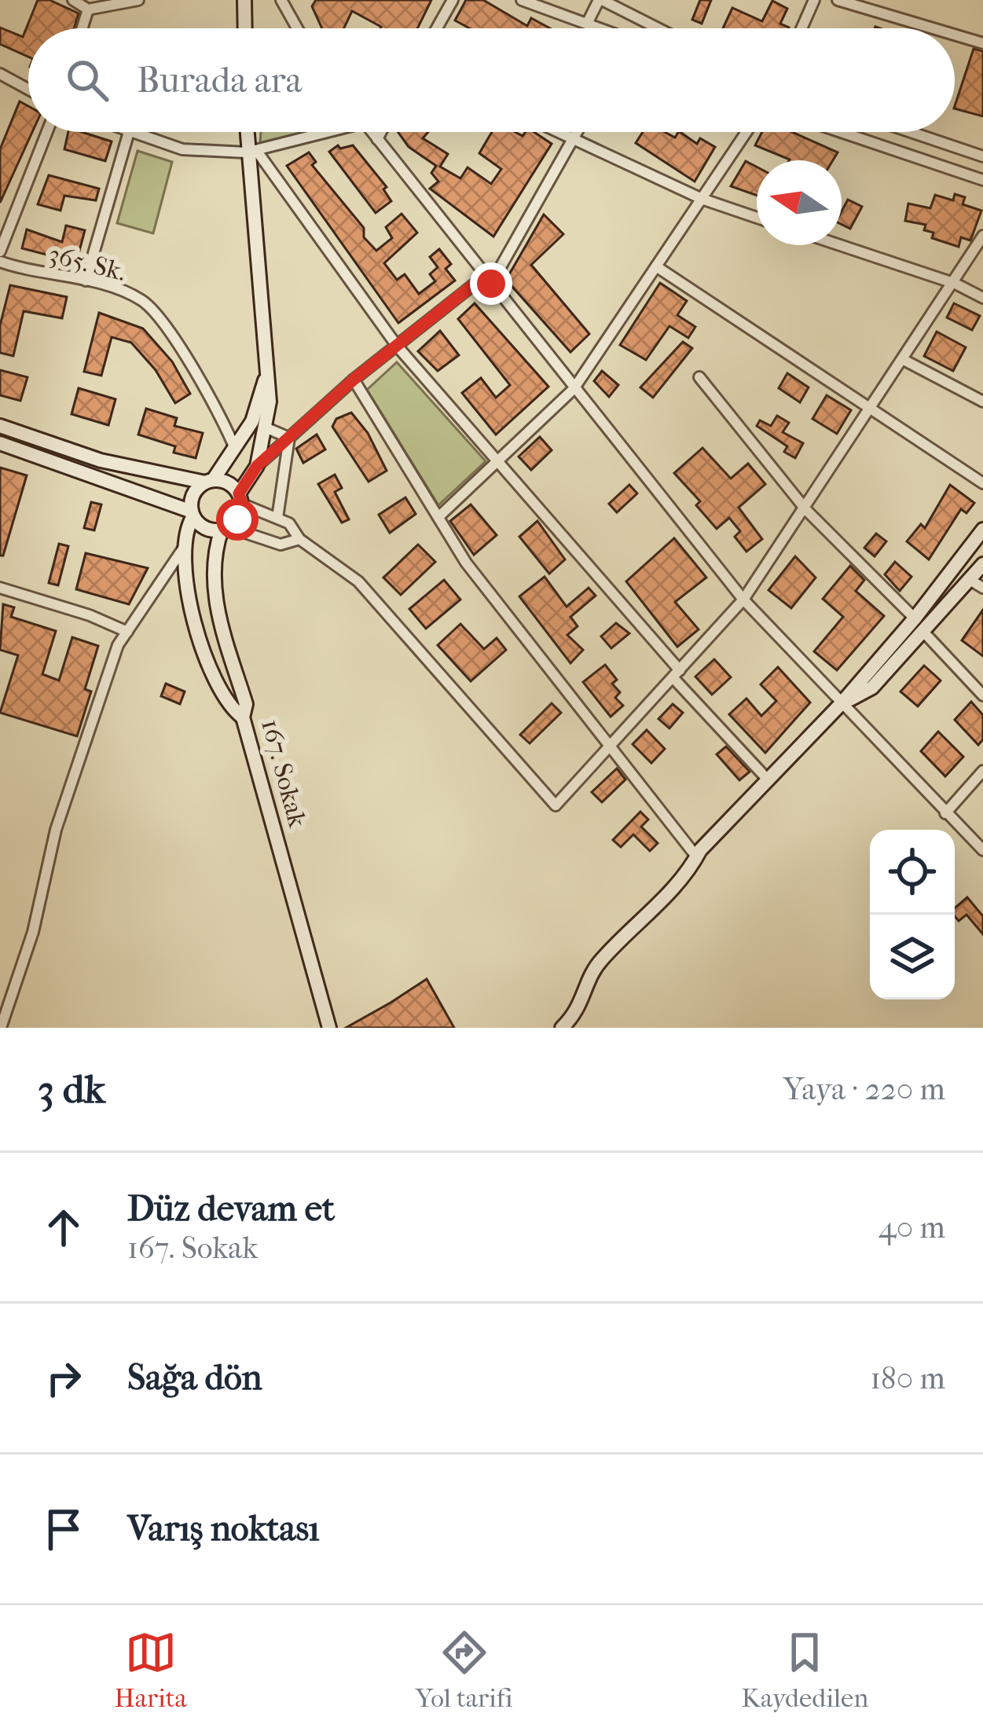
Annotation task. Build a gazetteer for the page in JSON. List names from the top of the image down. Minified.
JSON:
{"streets":{"street":["365. Sk.","167. Sokak"]},"north":"left","page":{"search":"Burada ara","heading":["3 dk","Yaya · 220 m"],"list":[["Düz devam et","167. Sokak","40 m"],["Sağa dön","180 m"],"Varış noktası"],"nav":["Harita","Yol tarifi","Kaydedilen"]}}
